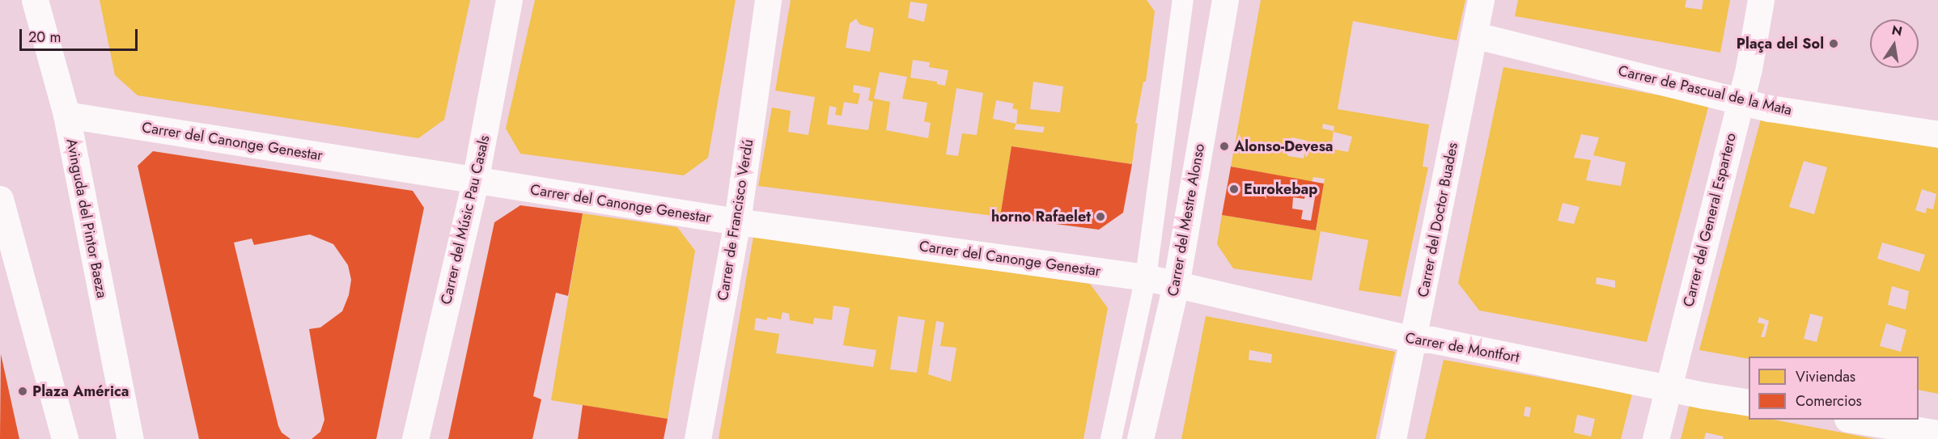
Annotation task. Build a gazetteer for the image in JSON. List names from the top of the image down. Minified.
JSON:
{"streets":{"street":["Carrer de Pascual de la Mata","Carrer del Canonge Genestar","Avinguda del Pintor Baeza","Carrer del Músic Pau Casals","Carrer de Francisco Verdú","Carrer del Mestre Alonso","Carrer del Doctor Buades","Carrer del General Espartero","Carrer de Montfort"]},"crossings":[["Carrer de Pascual de la Mata","Carrer del Doctor Buades"],["Carrer de Pascual de la Mata","Carrer del General Espartero"],["Carrer del Canonge Genestar","Avinguda del Pintor Baeza"],["Carrer del Canonge Genestar","Carrer del Músic Pau Casals"],["Carrer del Canonge Genestar","Carrer de Francisco Verdú"],["Carrer del Canonge Genestar","Carrer del Mestre Alonso"],["Carrer del Canonge Genestar","Carrer de Montfort"],["Carrer del Mestre Alonso","Carrer de Montfort"],["Carrer del Doctor Buades","Carrer de Montfort"],["Carrer del General Espartero","Carrer de Montfort"]],"places":["Plaça del Sol","Alonso-Devesa","Eurokebap","horno Rafaelet","Plaza América"],"legend":["Viviendas","Comercios"],"scale_bar":"20 m","north":"top"}
